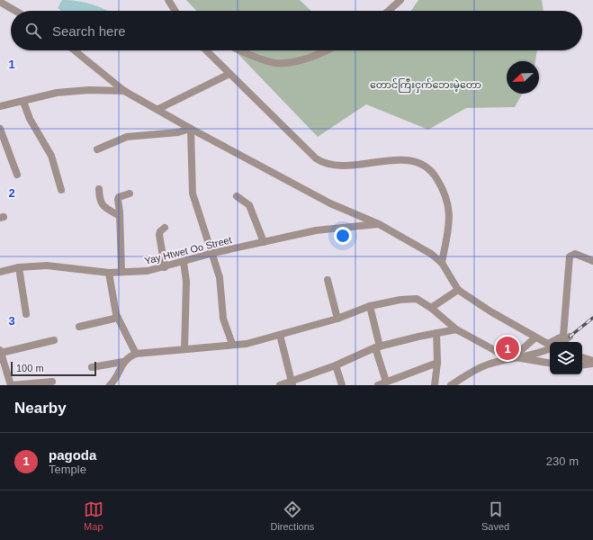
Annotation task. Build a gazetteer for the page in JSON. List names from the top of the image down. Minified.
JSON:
{"streets":{"street":["Yay Htwet Oo Street"]},"parks":["တောင်ကြီးငှက်ဘေးမဲ့တော"],"scale_bar":"100 m","north":"bottom left","page":{"search":"Search here","pins":"1","scale":"100 m","heading":"Nearby","list":[{"mark":"1","name":"pagoda","note":"Temple","value":"230 m"}],"nav":["Map","Directions","Saved"]},"grid":{"rows":["1","2","3"]}}
